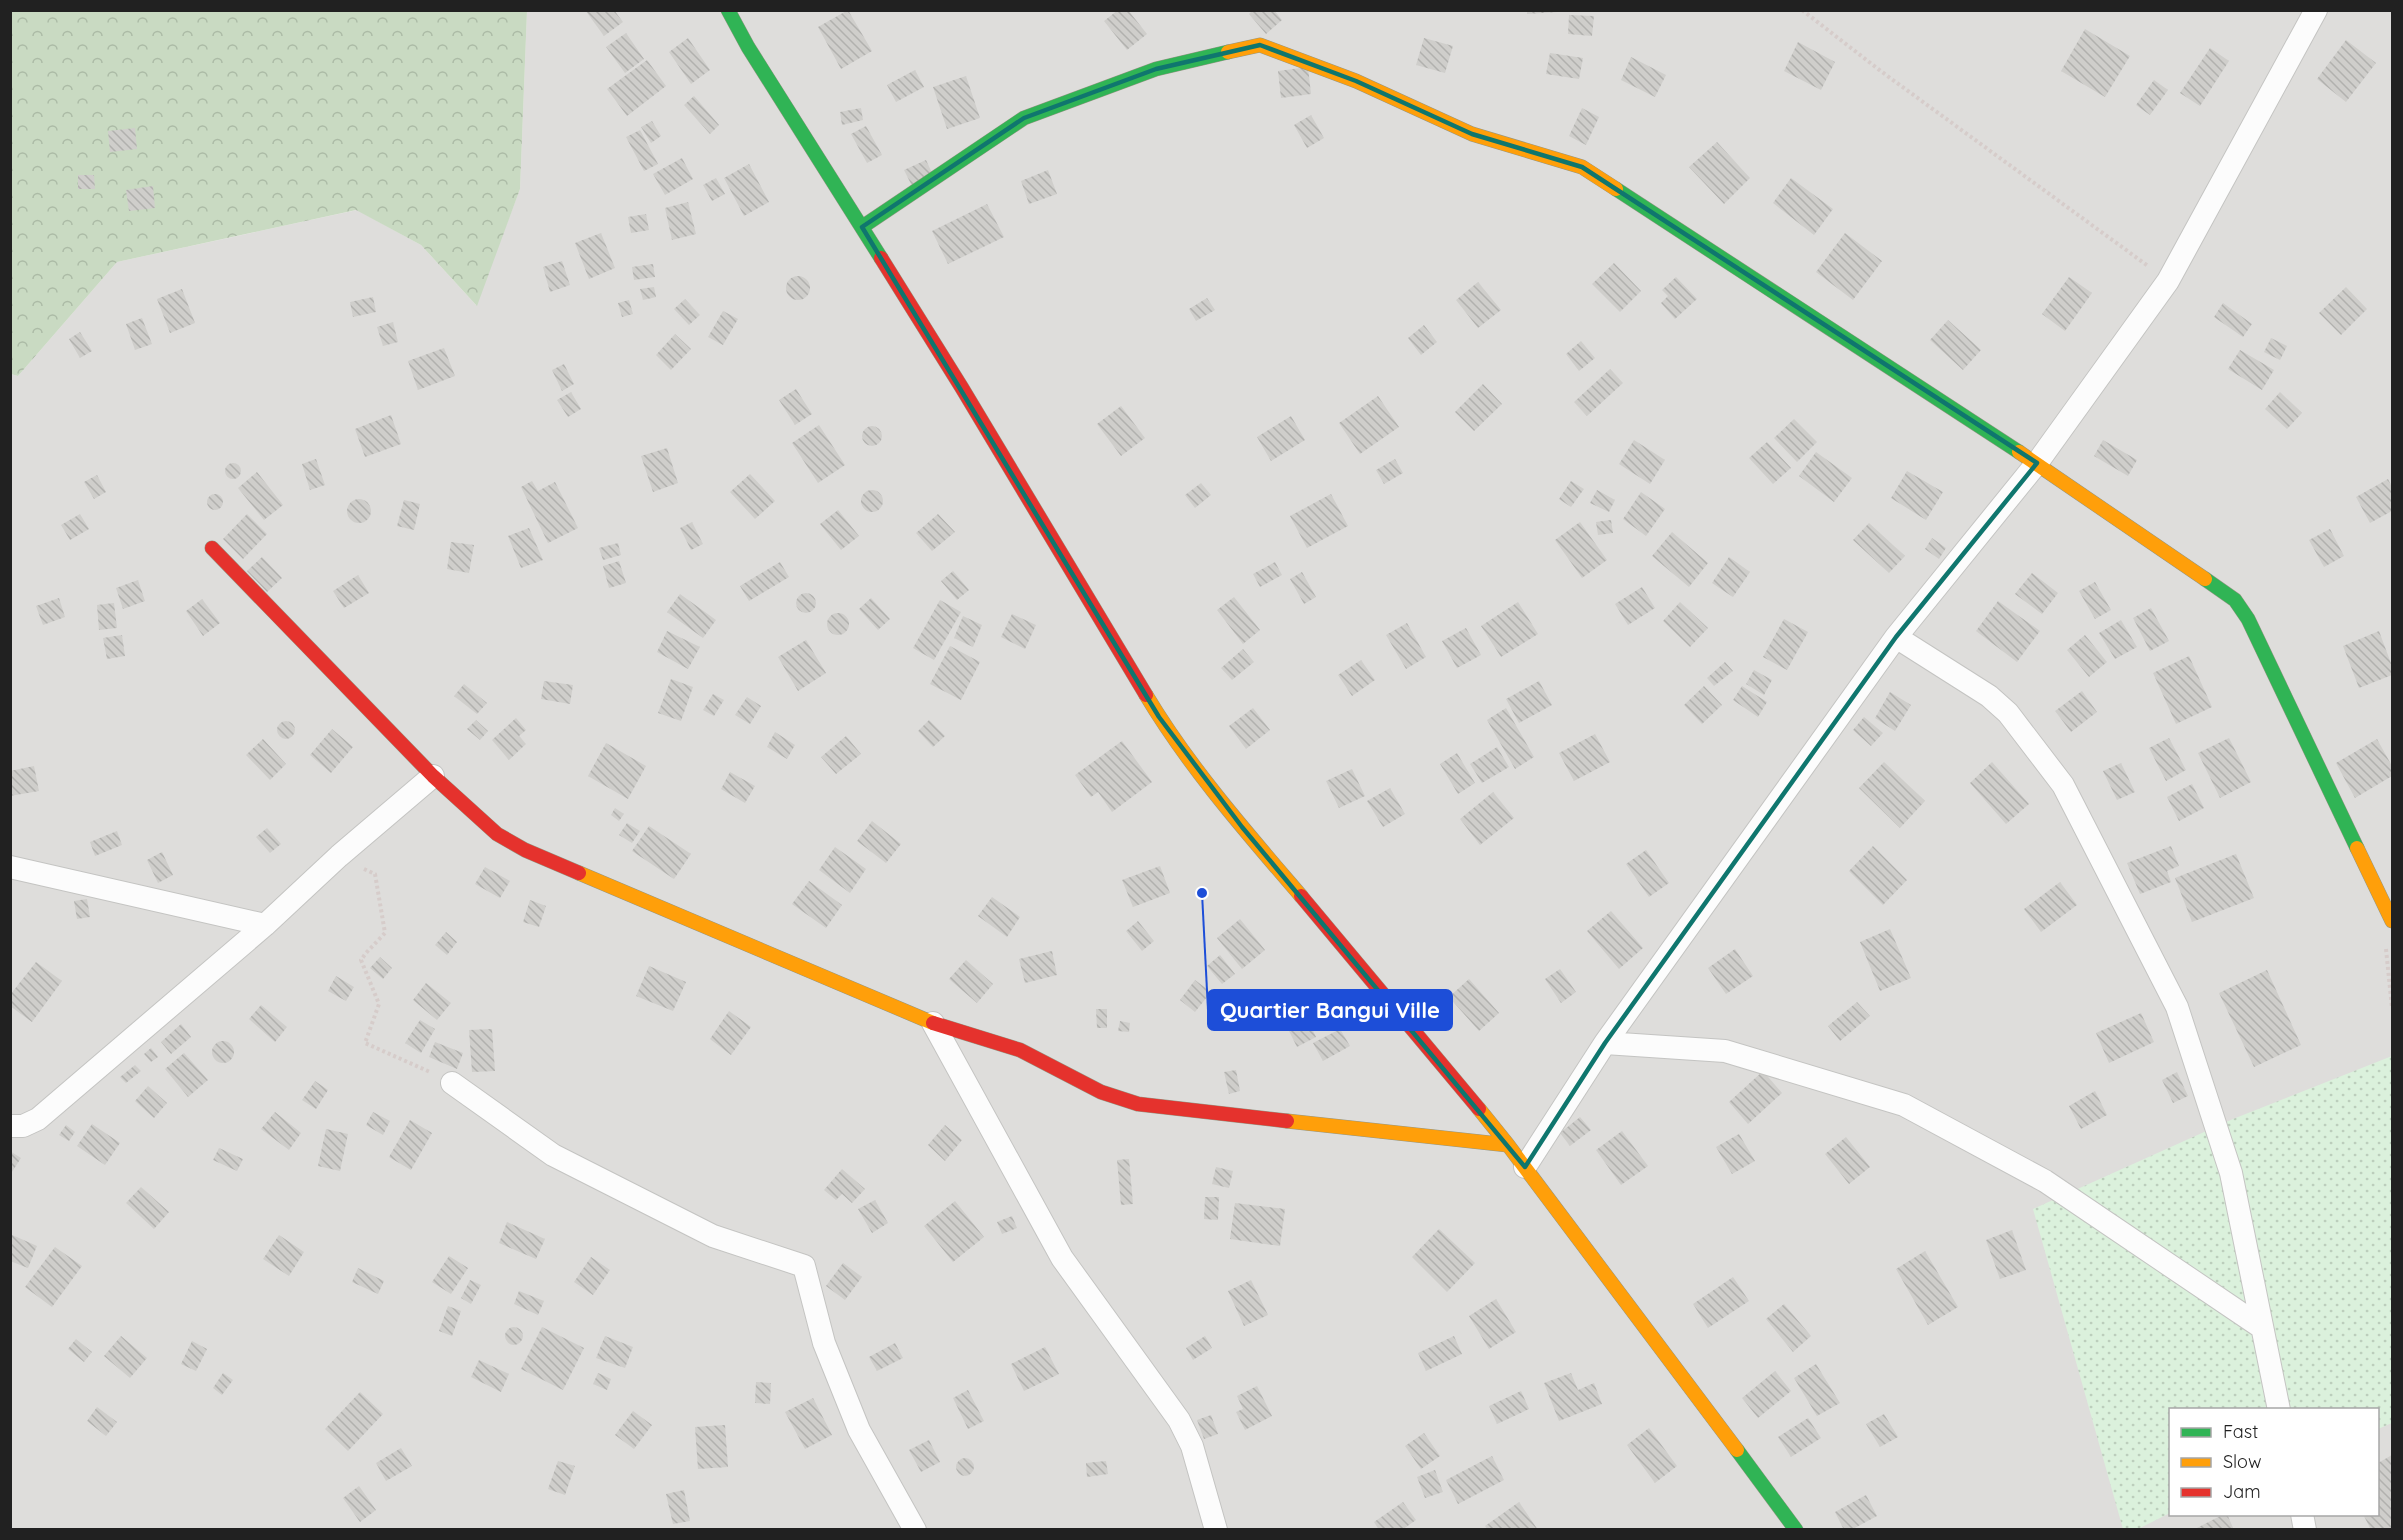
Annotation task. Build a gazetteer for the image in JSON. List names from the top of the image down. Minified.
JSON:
{"places":["Quartier Bangui Ville"],"legend":["Fast","Slow","Jam"]}
